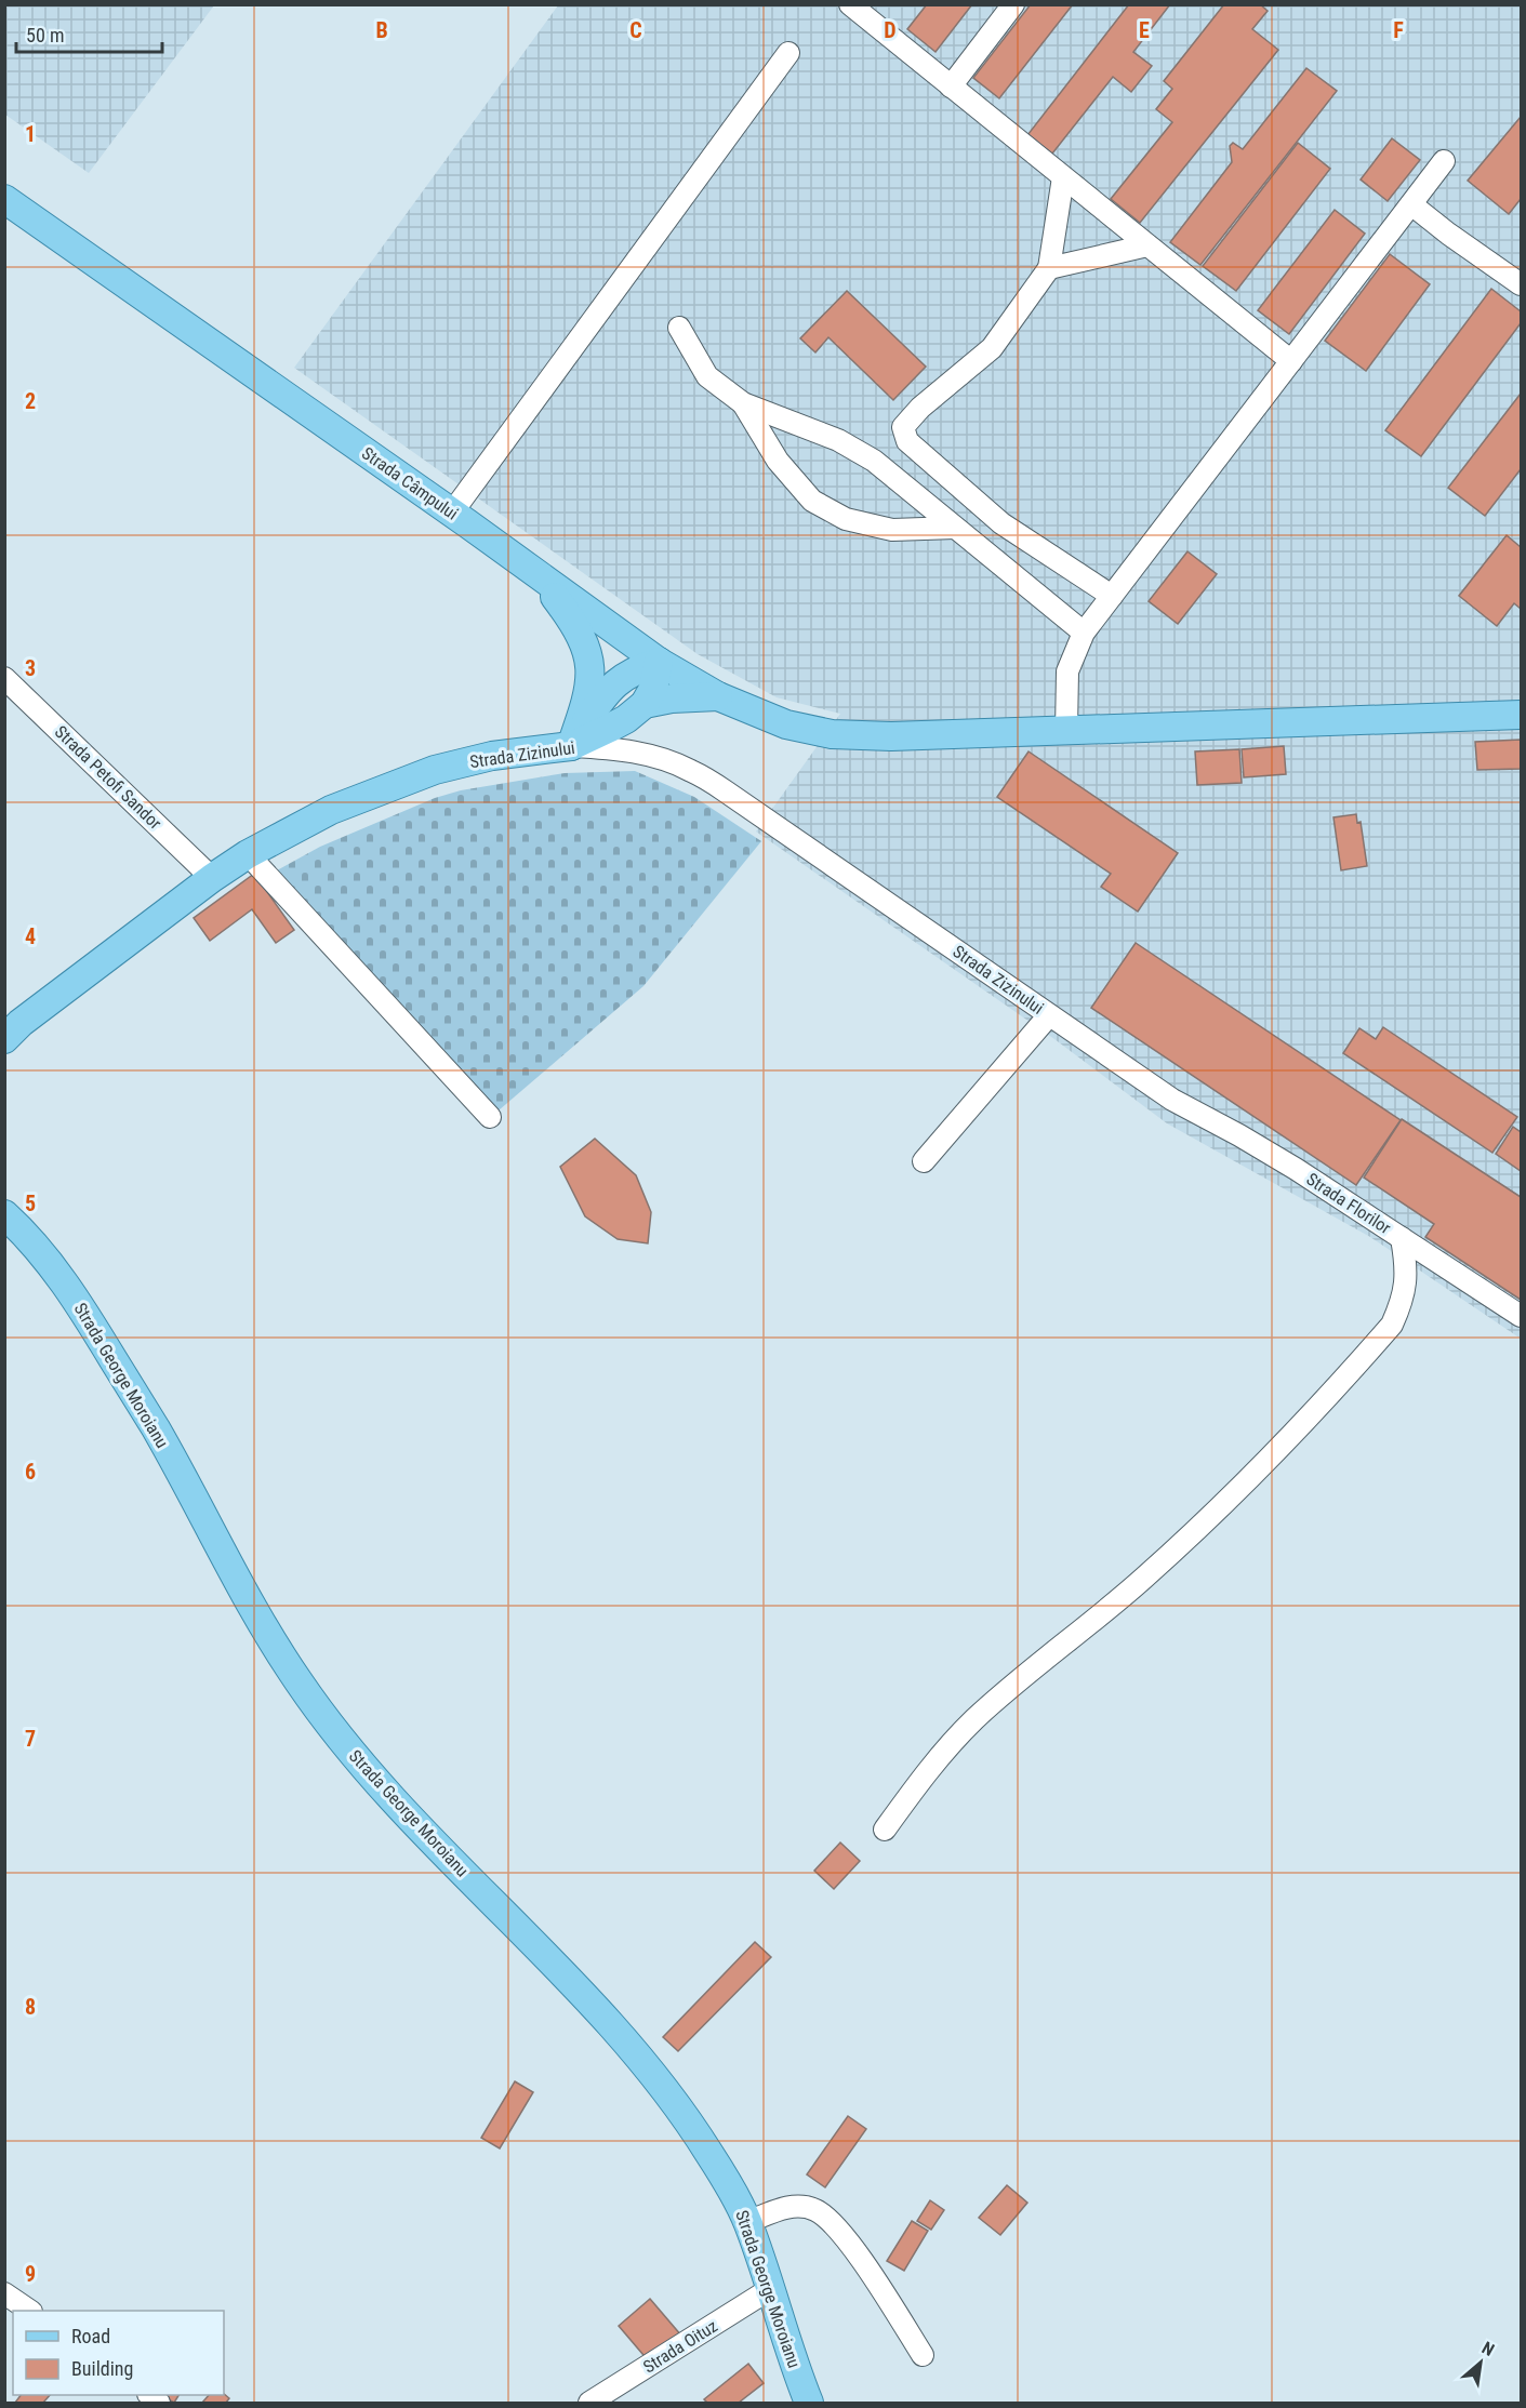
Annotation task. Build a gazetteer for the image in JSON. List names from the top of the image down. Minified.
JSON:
{"streets":{"main road":["Strada Câmpului","Strada Zizinului","Strada George Moroianu"],"street":["Strada Petofi Sandor","Strada Florilor","Strada Oituz"]},"crossings":[["Strada Zizinului","Strada Petofi Sandor"],["Strada Zizinului","Strada Florilor"],["Strada George Moroianu","Strada Oituz"]],"legend":["Road","Building"],"scale_bar":"50 m","north":"top right","grid":{"columns":["B","C","D","E","F"],"rows":["1","2","3","4","5","6","7","8","9"]}}
